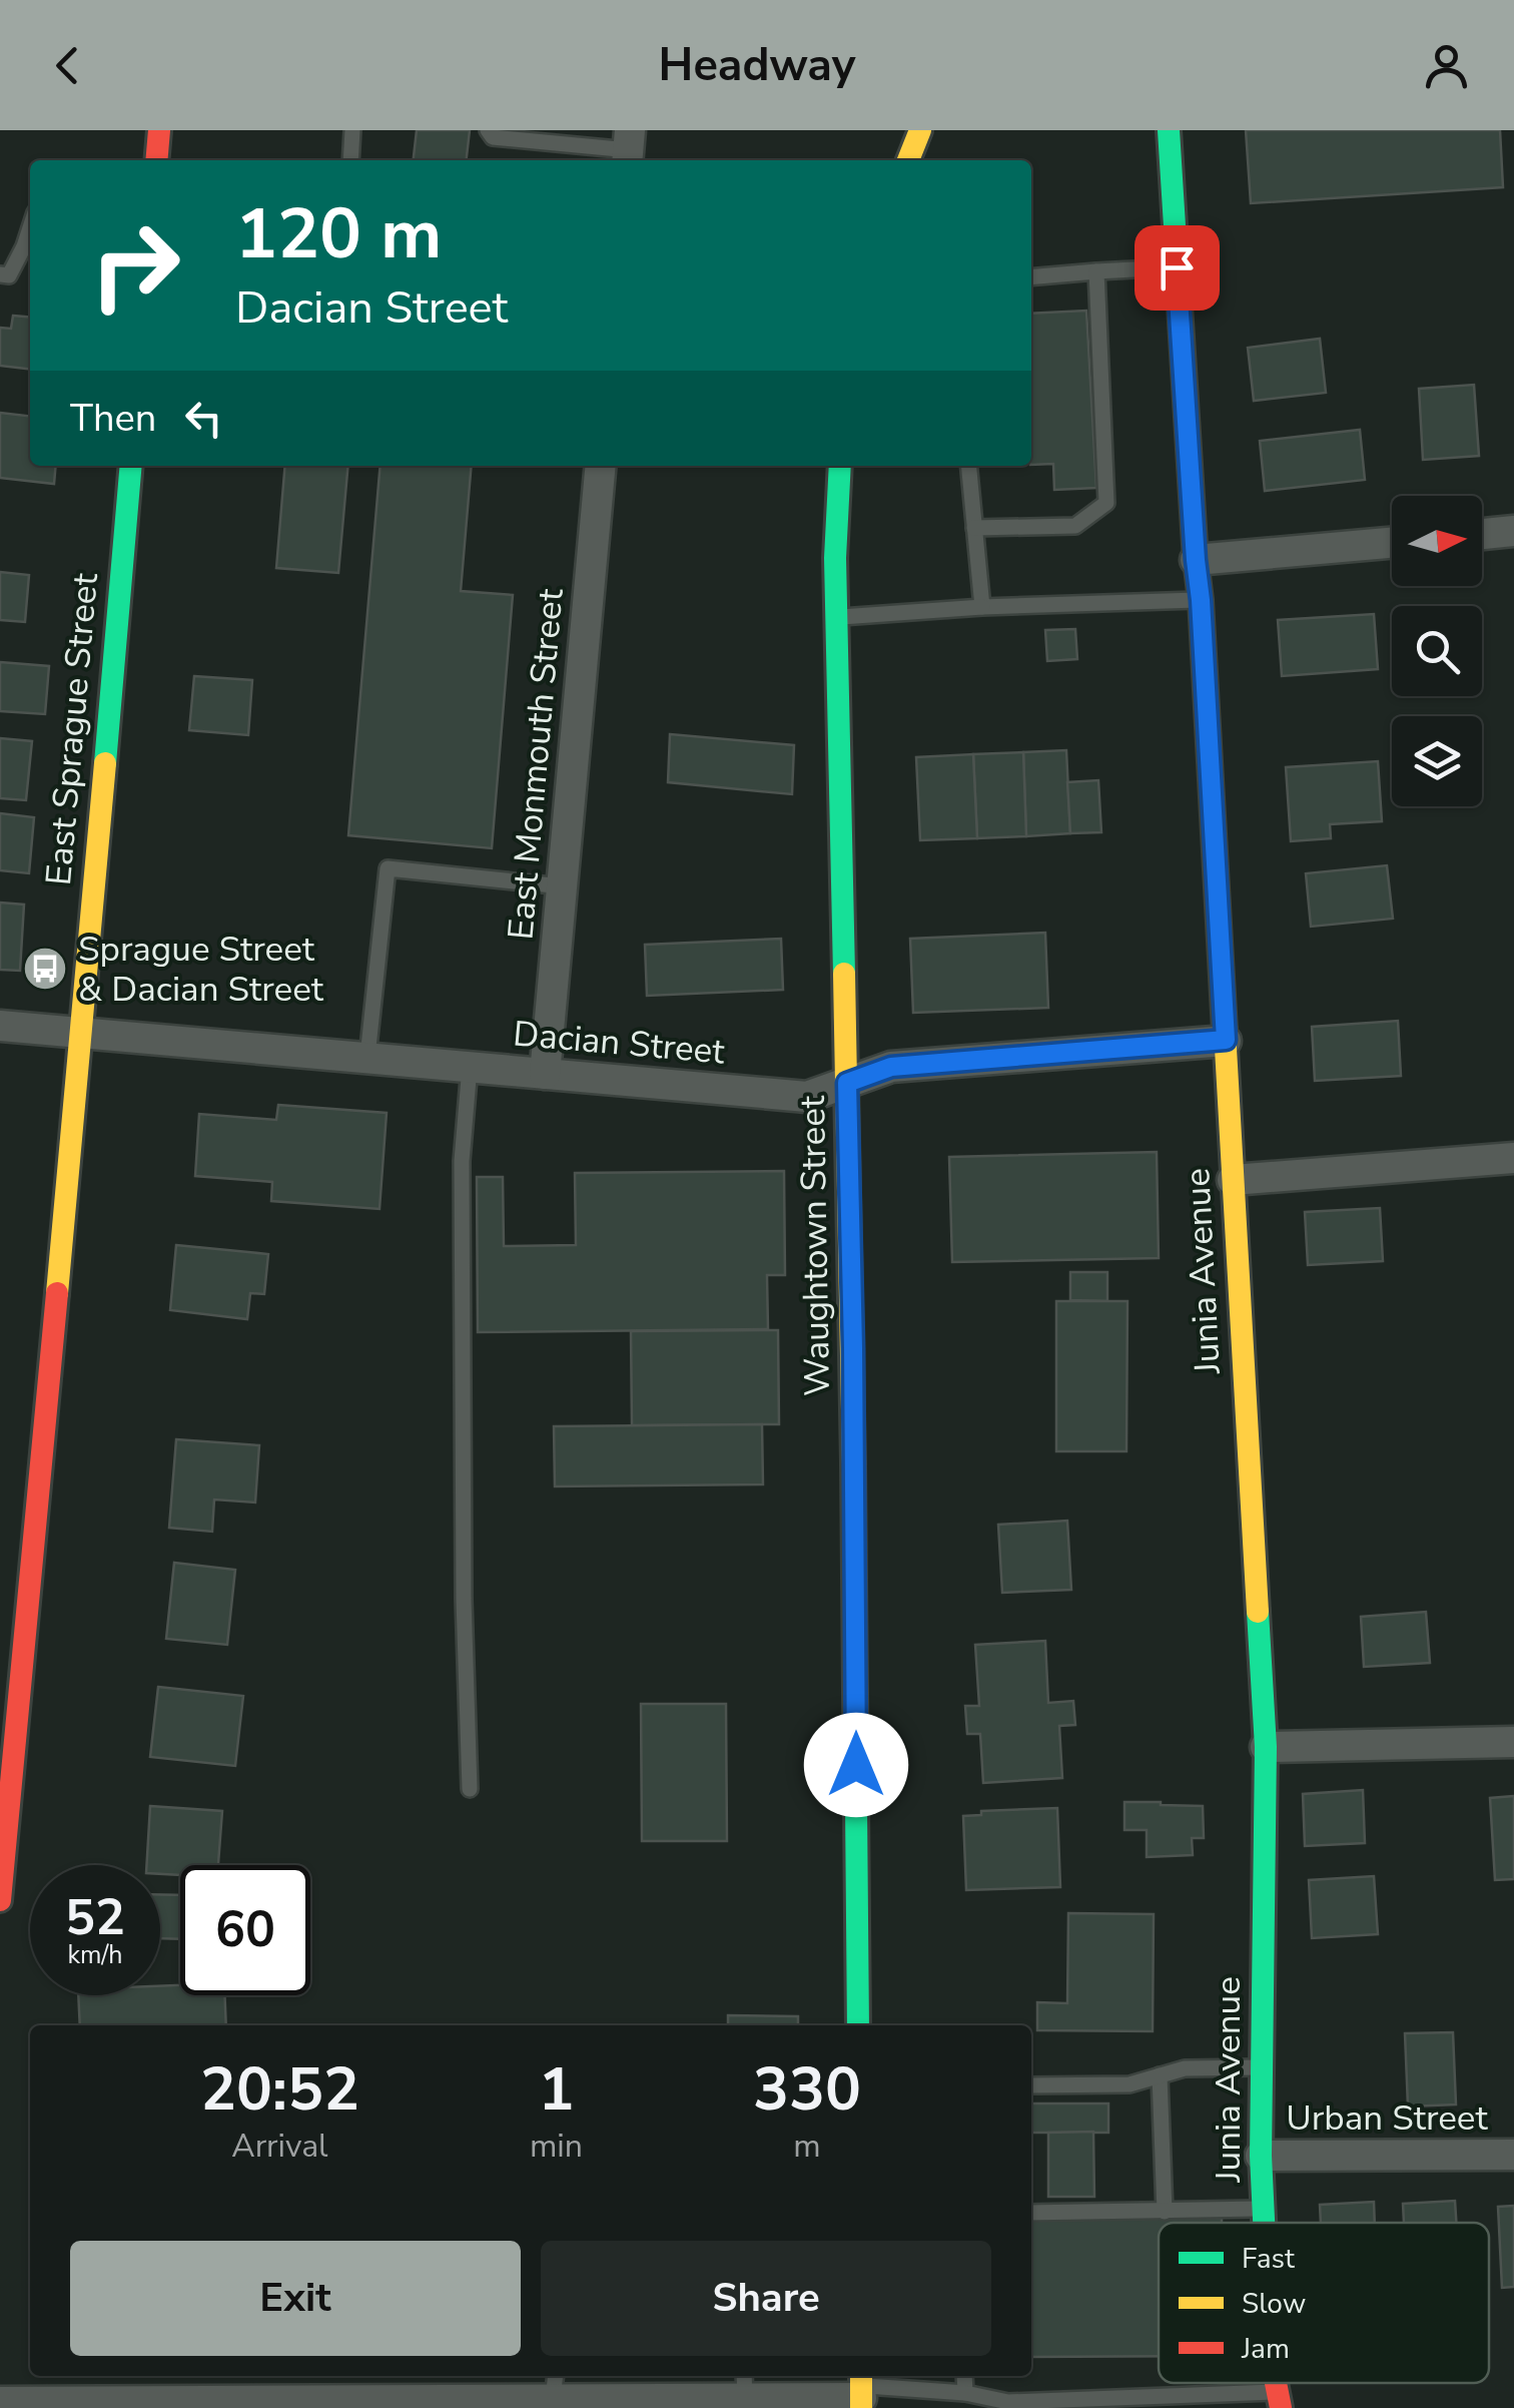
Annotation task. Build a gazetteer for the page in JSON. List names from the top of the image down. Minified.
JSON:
{"streets":{"street":["East Sprague Street","East Monmouth Street","Dacian Street","Waughtown Street","Junia Avenue","Urban Street"]},"crossings":[["East Sprague Street","Dacian Street"],["East Monmouth Street","Dacian Street"],["Dacian Street","Waughtown Street"],["Dacian Street","Junia Avenue"],["Junia Avenue","Urban Street"]],"places":{"bus stop":["Sprague Street & Dacian Street"]},"legend":["Fast","Slow","Jam"],"north":"right","page":{"header":"Headway","turn":["120 m","Dacian Street"],"then":"Then","speed":"52 km/h","limit":"60","eta":["20:52","Arrival","1","min","330","m"],"buttons":["Exit","Share"]}}
